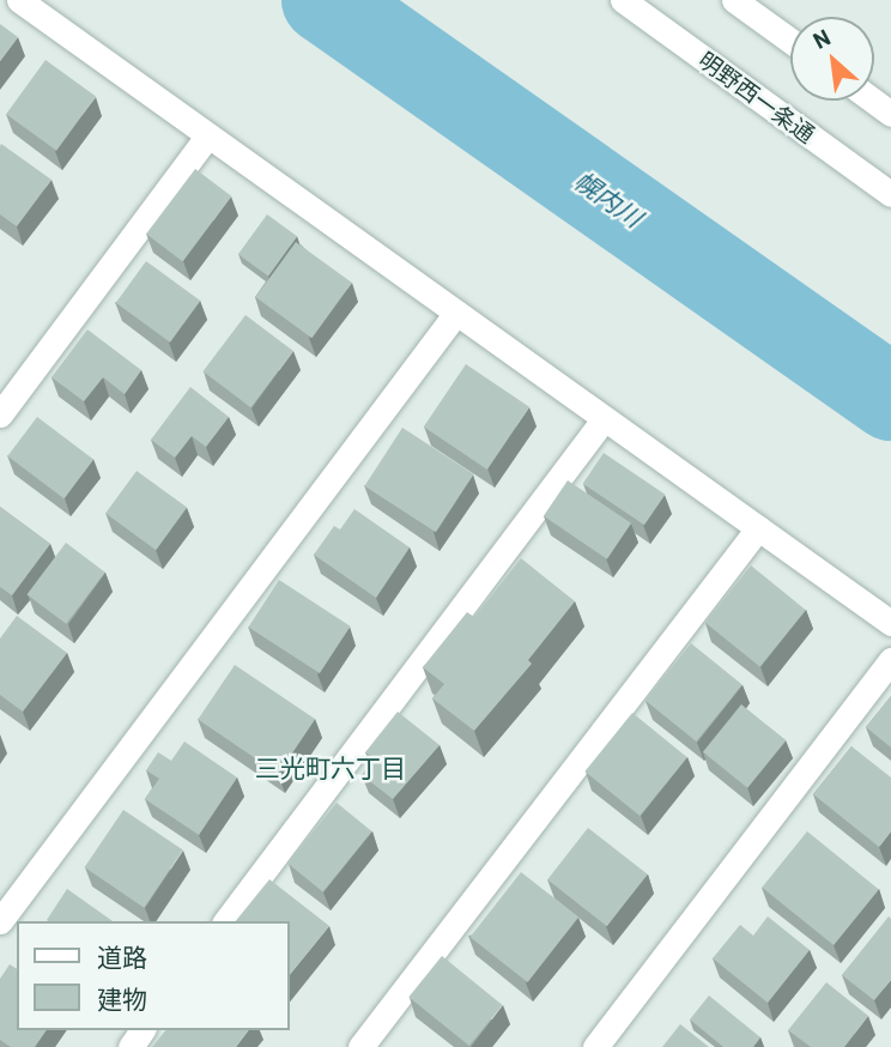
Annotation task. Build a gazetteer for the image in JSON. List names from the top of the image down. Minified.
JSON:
{"streets":{"street":["明野西一条通"]},"districts":["三光町六丁目"],"water":["幌内川"],"legend":["道路","建物"],"north":"top left"}
